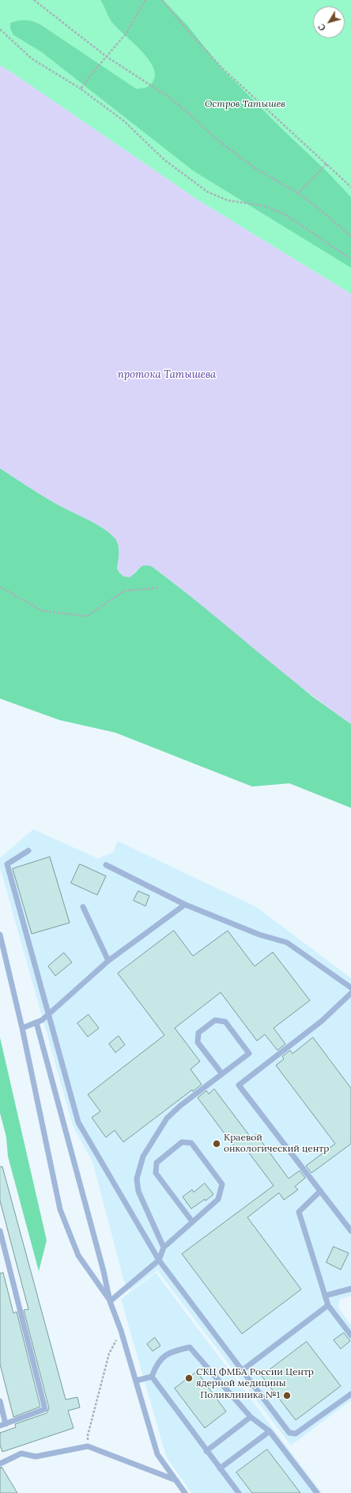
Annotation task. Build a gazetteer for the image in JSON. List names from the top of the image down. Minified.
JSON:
{"water":["протока Татышева"],"parks":["Остров Татышев"],"places":["Краевой онкологический центр","СКЦ ФМБА России Центр ядерной медицины","Поликлиника №1"],"north":"bottom left"}
